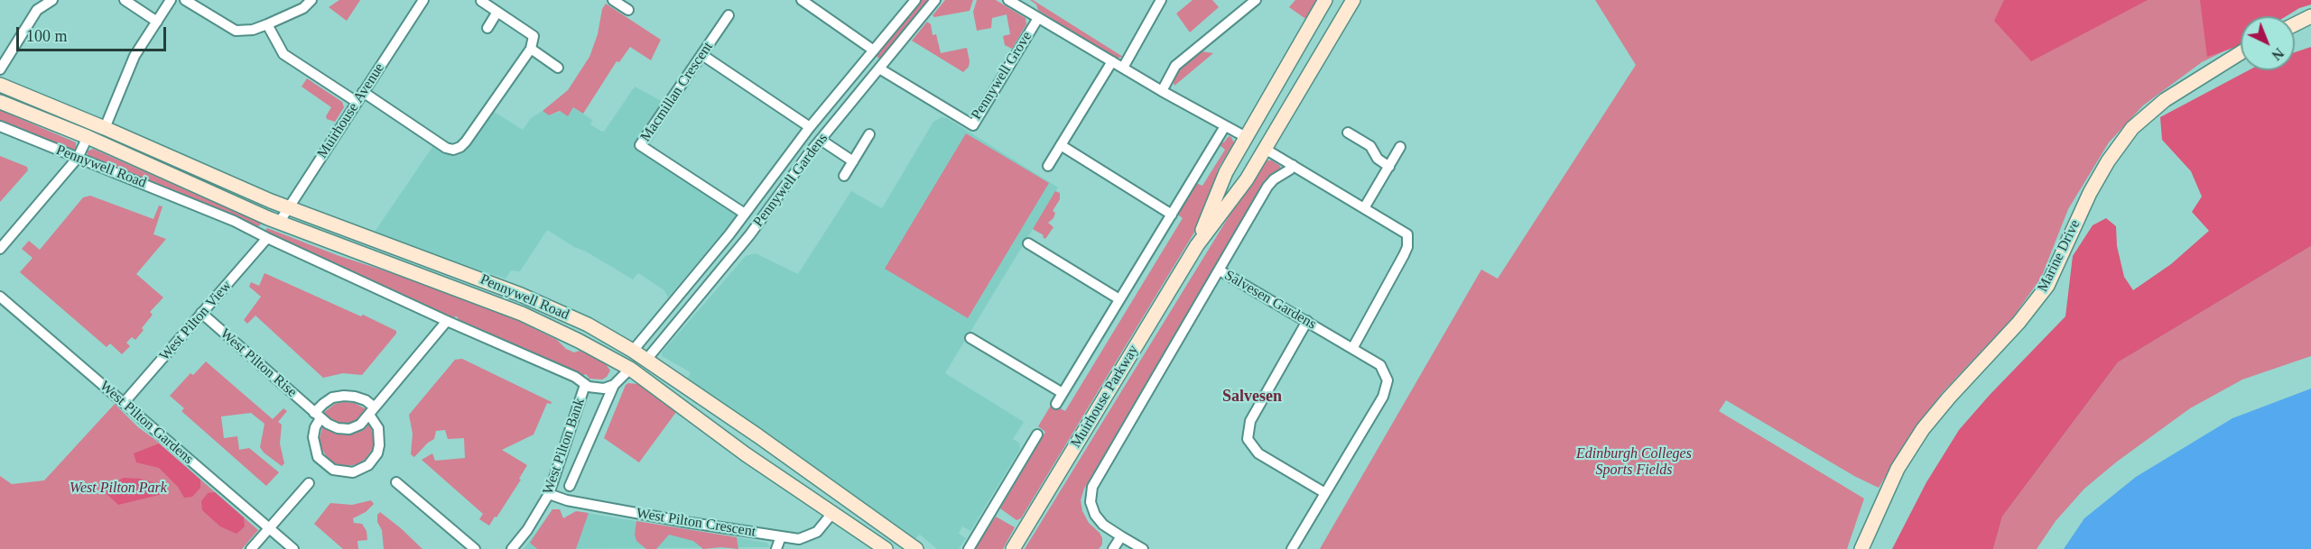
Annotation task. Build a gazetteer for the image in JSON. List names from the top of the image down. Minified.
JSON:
{"streets":{"street":["Pennywell Grove","Macmillan Crescent","Muirhouse Avenue","Pennywell Road","Pennywell Gardens","Marine Drive","Salvesen Gardens","West Pilton View","West Pilton Rise","Muirhouse Parkway","West Pilton Gardens","West Pilton Bank","West Pilton Crescent"]},"crossings":[["Pennywell Grove","Pennywell Gardens"],["Macmillan Crescent","Pennywell Gardens"],["Muirhouse Avenue","Pennywell Road"],["Pennywell Road","Pennywell Gardens"],["Pennywell Road","West Pilton View"],["Pennywell Road","West Pilton Rise"],["Pennywell Road","West Pilton Bank"],["Pennywell Road","West Pilton Crescent"],["West Pilton View","West Pilton Rise"],["West Pilton View","West Pilton Gardens"],["West Pilton Bank","West Pilton Crescent"]],"districts":["Salvesen"],"parks":["Edinburgh Colleges Sports Fields","West Pilton Park"],"scale_bar":"100 m","north":"bottom right"}
